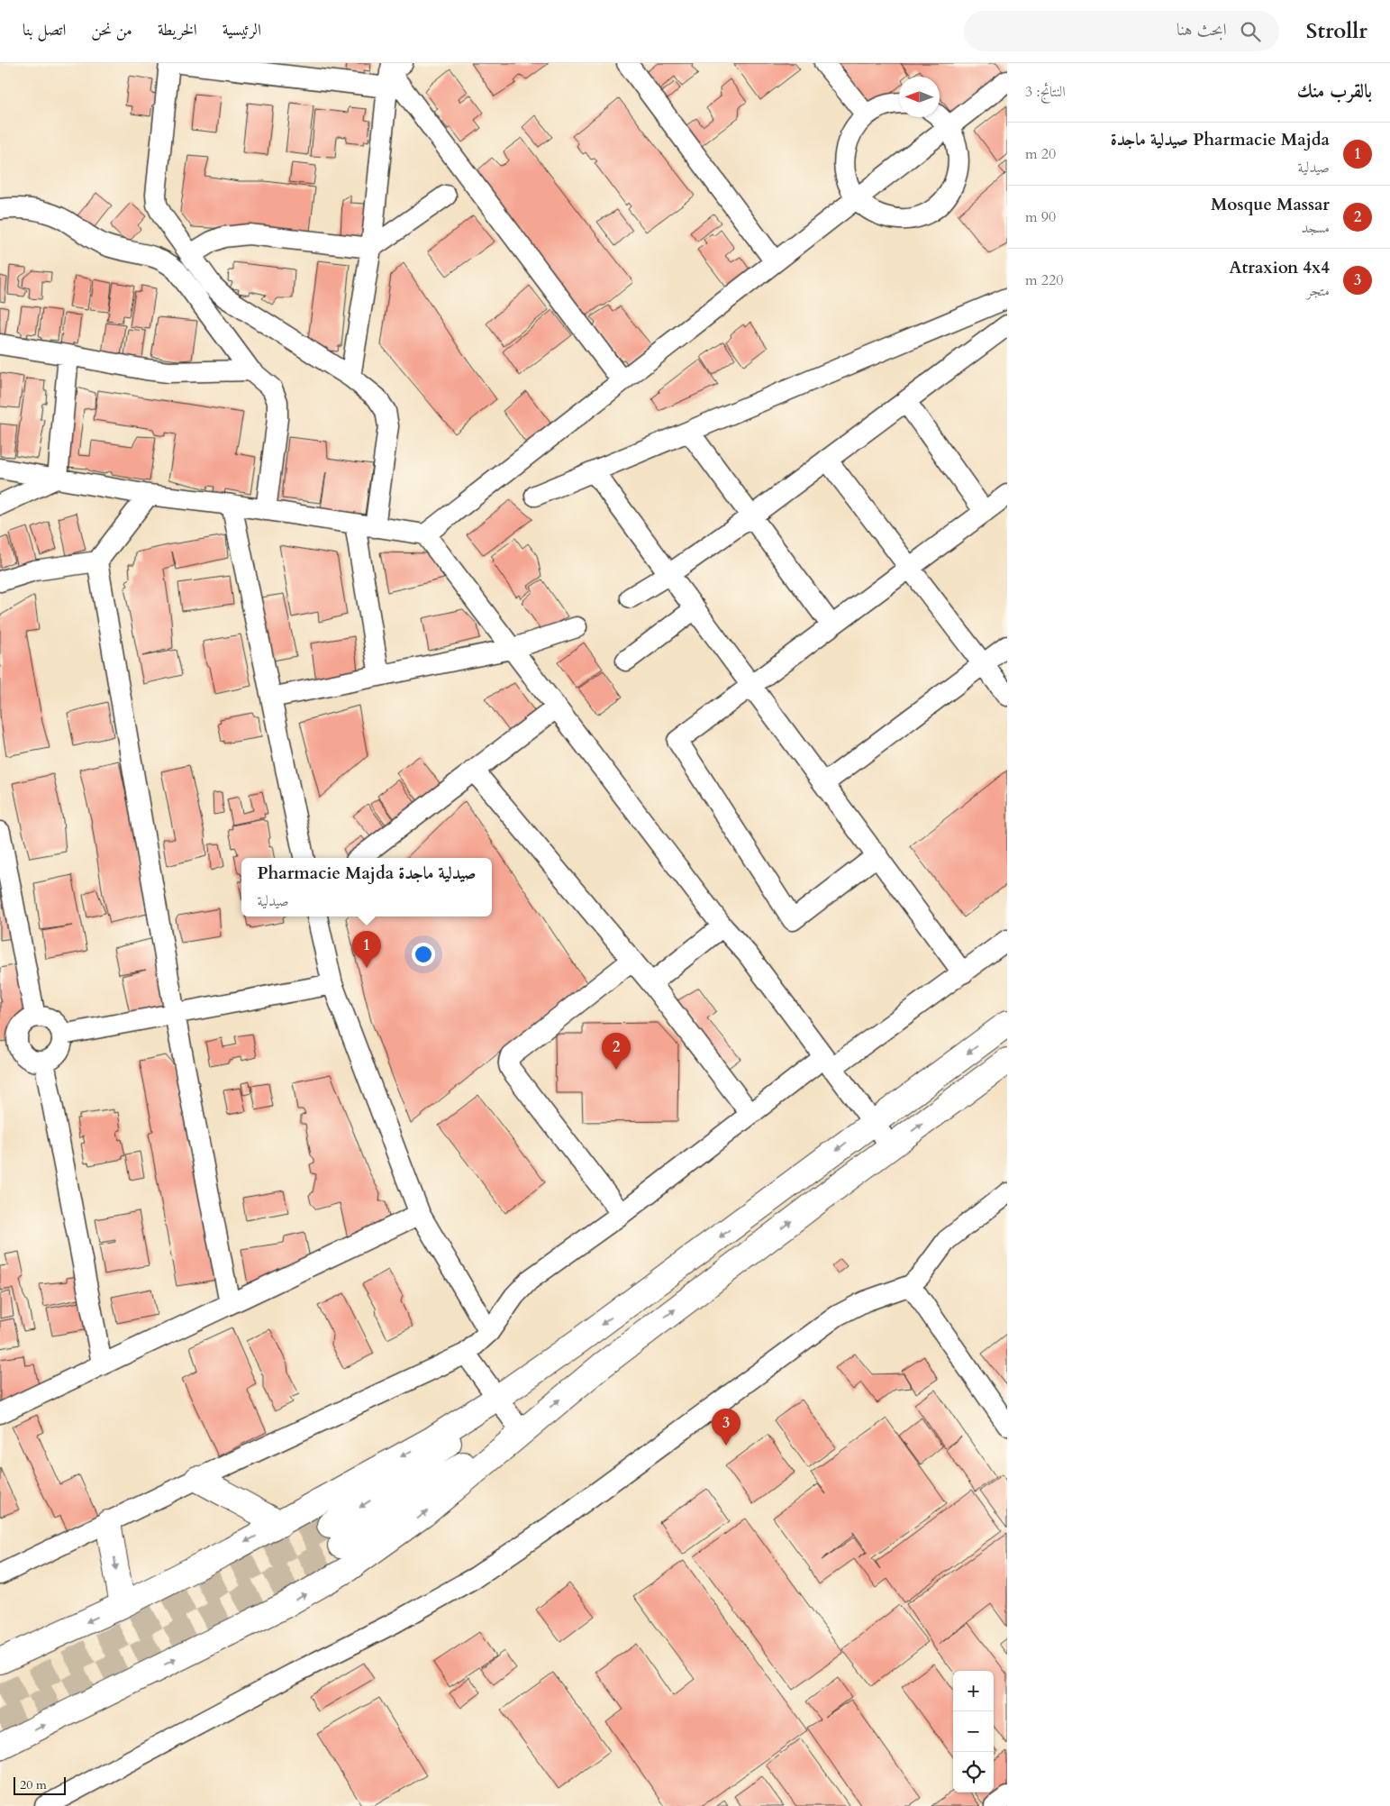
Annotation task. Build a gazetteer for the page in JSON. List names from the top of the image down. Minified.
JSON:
{"scale_bar":"20 m","north":"left","page":{"header":"Strollr","search":"ابحث هنا","nav":["الرئيسية","الخريطة","من نحن","اتصل بنا"],"heading":["بالقرب منك","النتائج: 3"],"list":[{"mark":"1","name":"Pharmacie Majda صيدلية ماجدة","note":"صيدلية","value":"20 m"},{"mark":"2","name":"Mosque Massar","note":"مسجد","value":"90 m"},{"mark":"3","name":"Atraxion 4x4","note":"متجر","value":"220 m"}],"popup":["Pharmacie Majda صيدلية ماجدة","صيدلية"],"pins":["1","2","3"],"map_buttons":["+","−"],"scale":"20 m"}}
